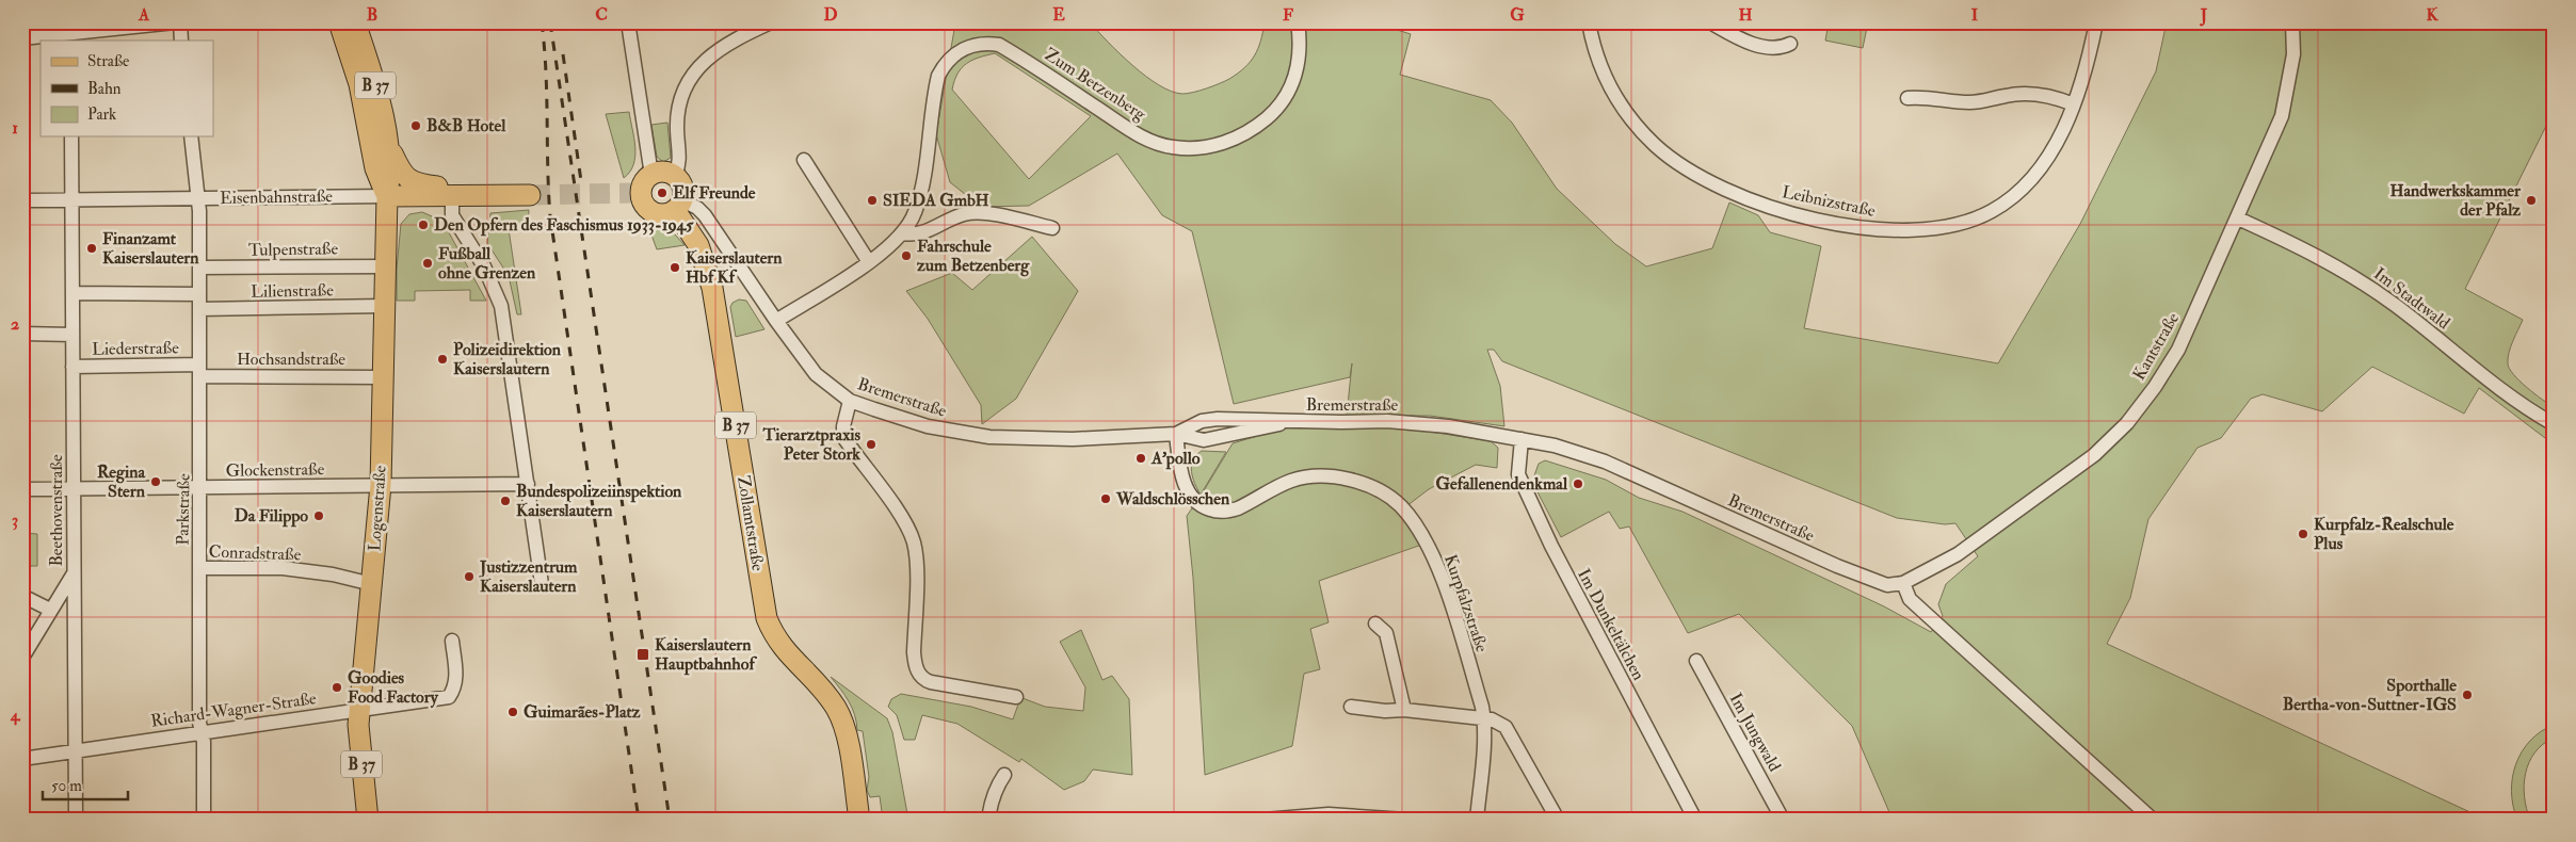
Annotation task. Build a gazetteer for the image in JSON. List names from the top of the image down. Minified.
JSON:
{"streets":{"main road":["B 37","Eisenbahnstraße","Logenstraße","Zollamtstraße"],"street":["Zum Betzenberg","Leibnizstraße","Tulpenstraße","Lilienstraße","Im Stadtwald","Kantstraße","Liederstraße","Hochsandstraße","Bremerstraße","Glockenstraße","Parkstraße","Beethovenstraße","Conradstraße","Kurpfalzstraße","Im Dunkeltälchen","Richard-Wagner-Straße","Im Jungwald"]},"crossings":[["Zum Betzenberg","Bremerstraße"],["B 37","Eisenbahnstraße"],["B 37","Logenstraße"],["Eisenbahnstraße","Logenstraße"],["Eisenbahnstraße","Parkstraße"],["Eisenbahnstraße","Beethovenstraße"],["Tulpenstraße","Logenstraße"],["Tulpenstraße","Parkstraße"],["Lilienstraße","Logenstraße"],["Lilienstraße","Parkstraße"],["Im Stadtwald","Kantstraße"],["Kantstraße","Bremerstraße"],["Liederstraße","Hochsandstraße"],["Liederstraße","Parkstraße"],["Liederstraße","Beethovenstraße"],["Hochsandstraße","Logenstraße"],["Hochsandstraße","Parkstraße"],["Bremerstraße","Zollamtstraße"],["Bremerstraße","Kurpfalzstraße"],["Bremerstraße","Im Dunkeltälchen"],["Glockenstraße","Logenstraße"],["Glockenstraße","Parkstraße"],["Glockenstraße","Beethovenstraße"],["Logenstraße","Conradstraße"],["Logenstraße","Richard-Wagner-Straße"],["Parkstraße","Conradstraße"],["Parkstraße","Richard-Wagner-Straße"],["Beethovenstraße","Richard-Wagner-Straße"]],"places":{"other":["B&B Hotel","Elf Freunde","SIEDA GmbH","Handwerkskammer der Pfalz","Den Opfern des Faschismus 1933-1945","Finanzamt Kaiserslautern","Fahrschule zum Betzenberg","Fußball ohne Grenzen","Kaiserslautern Hbf Kf","Polizeidirektion Kaiserslautern","Tierarztpraxis Peter Stork","A'pollo","Regina Stern","Gefallenendenkmal","Waldschlösschen","Bundespolizeiinspektion Kaiserslautern","Da Filippo","Kurpfalz-Realschule Plus","Justizzentrum Kaiserslautern","Goodies Food Factory","Sporthalle Bertha-von-Suttner-IGS","Guimarães-Platz"],"transit":["Kaiserslautern Hauptbahnhof"]},"legend":["Straße","Bahn","Park"],"scale_bar":"50 m","grid":{"columns":["A","B","C","D","E","F","G","H","I","J","K"],"rows":["1","2","3","4"]}}
